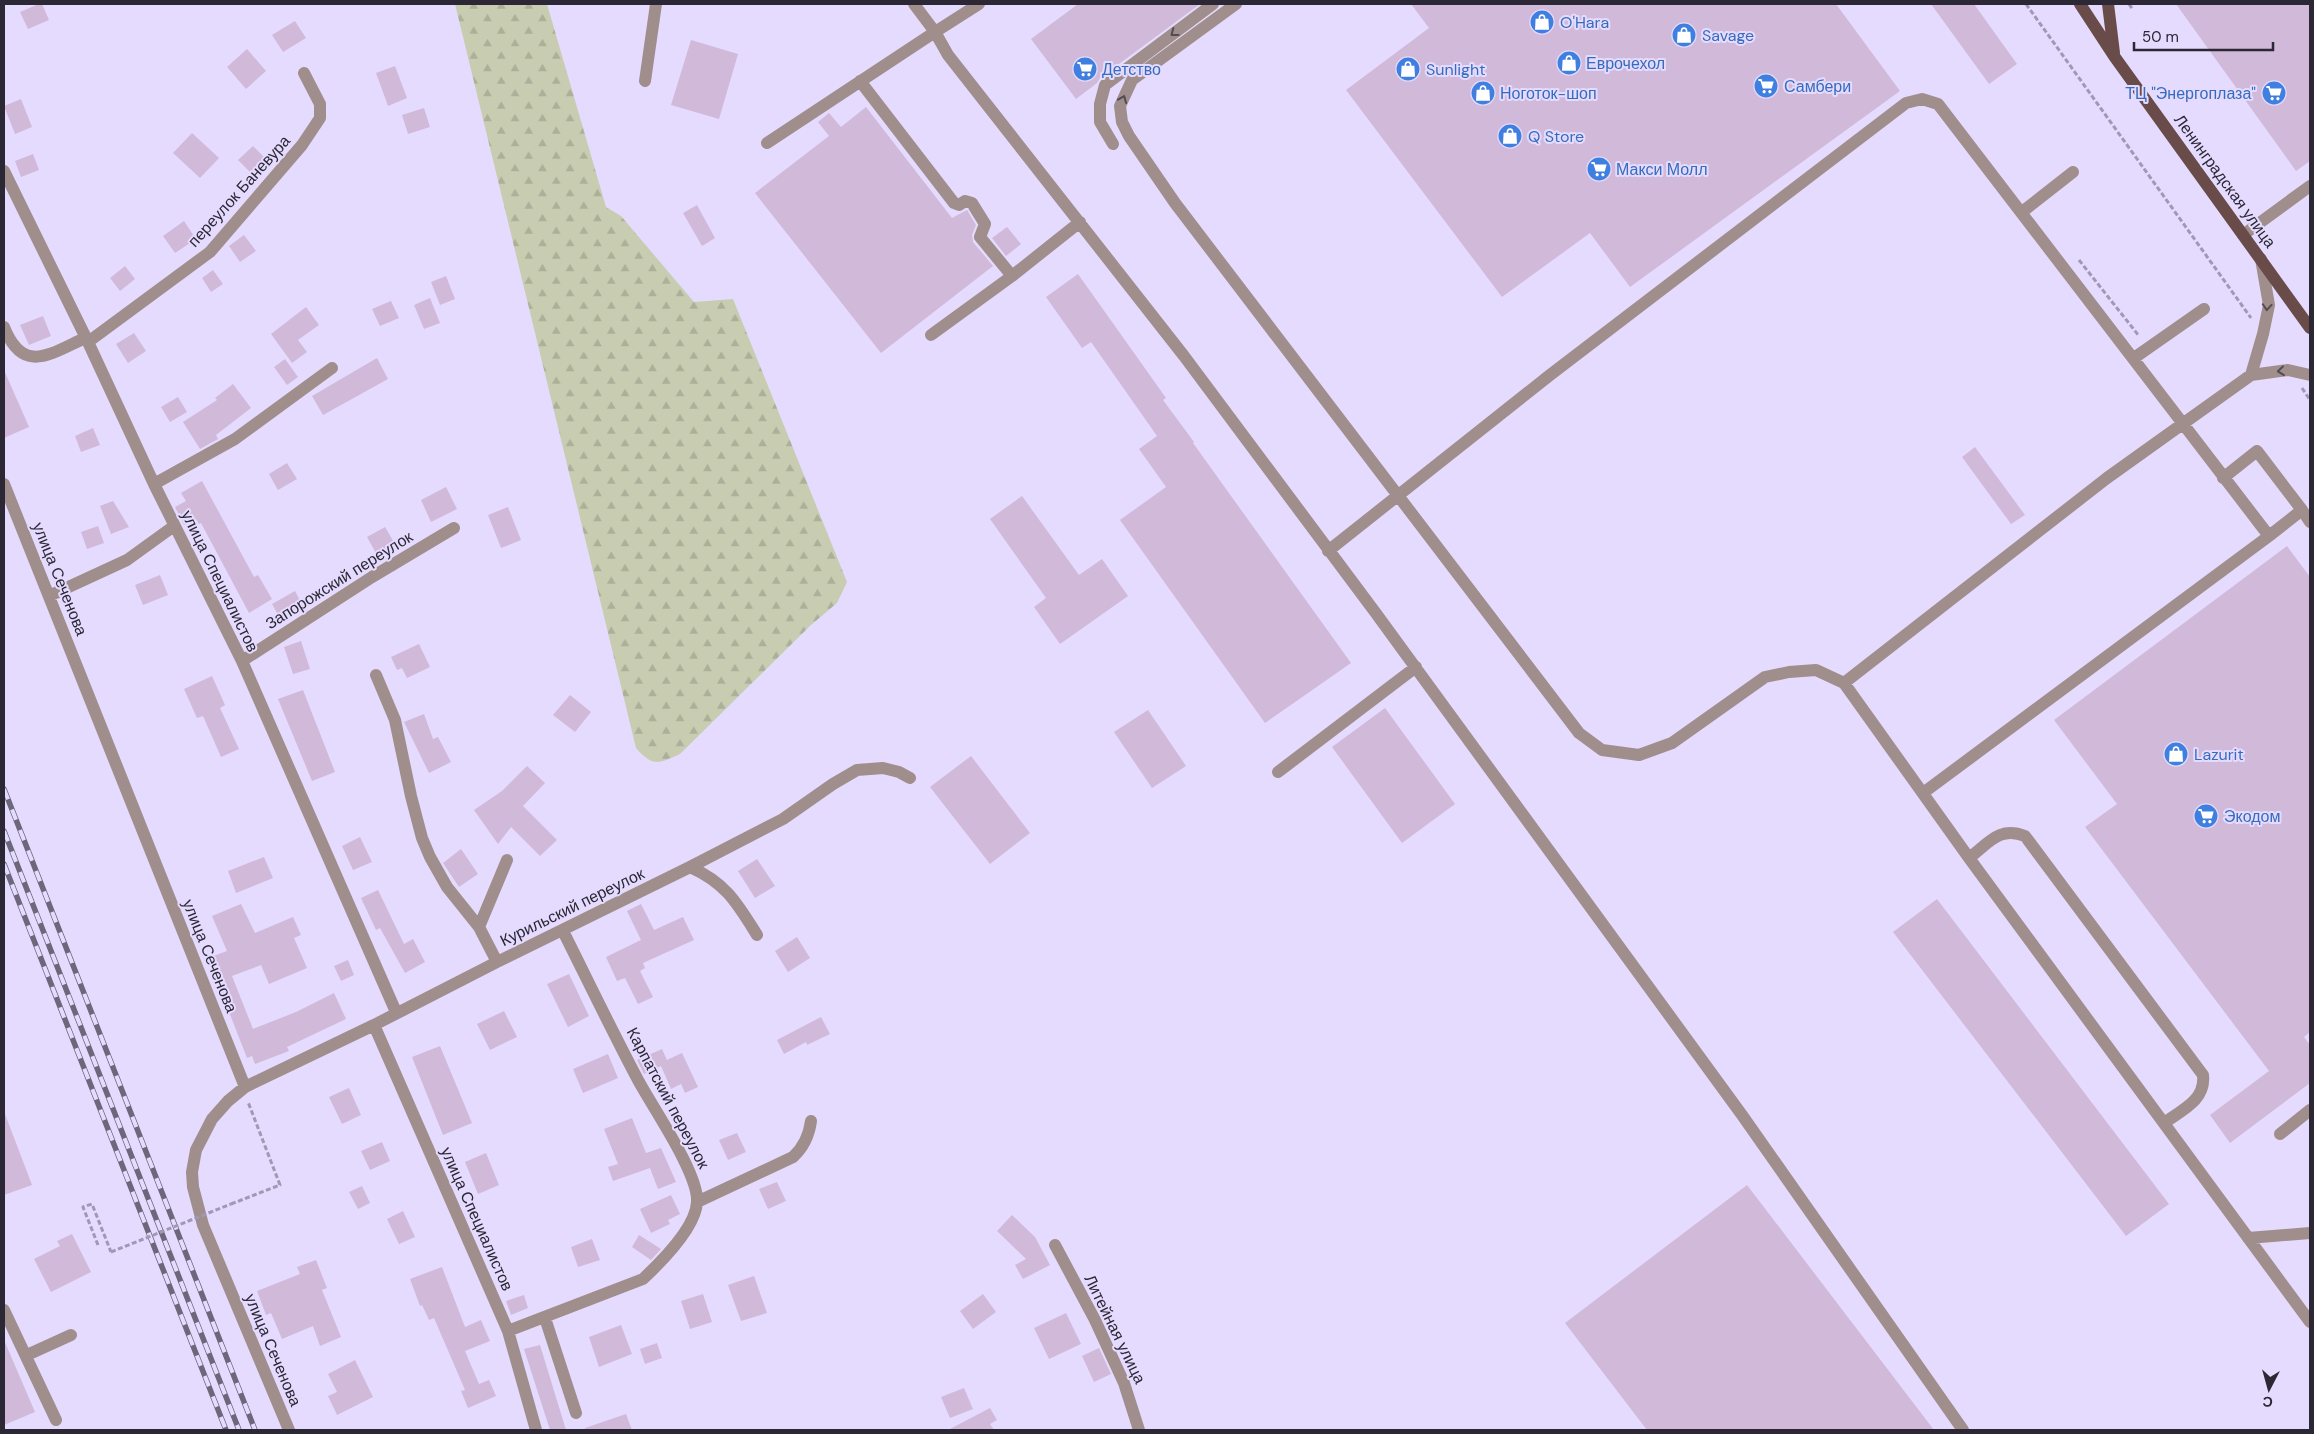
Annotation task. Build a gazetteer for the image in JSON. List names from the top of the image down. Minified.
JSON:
{"streets":{"main road":["Ленинградская улица"],"street":["переулок Баневура","улица Сеченова","Запорожский переулок","улица Специалистов","Курильский переулок","Карпатский переулок","Литейная улица"]},"crossings":[["переулок Баневура","улица Специалистов"],["улица Сеченова","Курильский переулок"],["Запорожский переулок","улица Специалистов"],["улица Специалистов","Курильский переулок"],["Курильский переулок","Карпатский переулок"]],"places":{"shop":["O'Hara","Savage","Еврочехол","Sunlight","Ноготок-шоп","Q Store","Lazurit"],"supermarket":["Детство","Самбери","ТЦ \"Энергоплаза\"","Макси Молл","Экодом"]},"scale_bar":"50 m","north":"bottom"}
